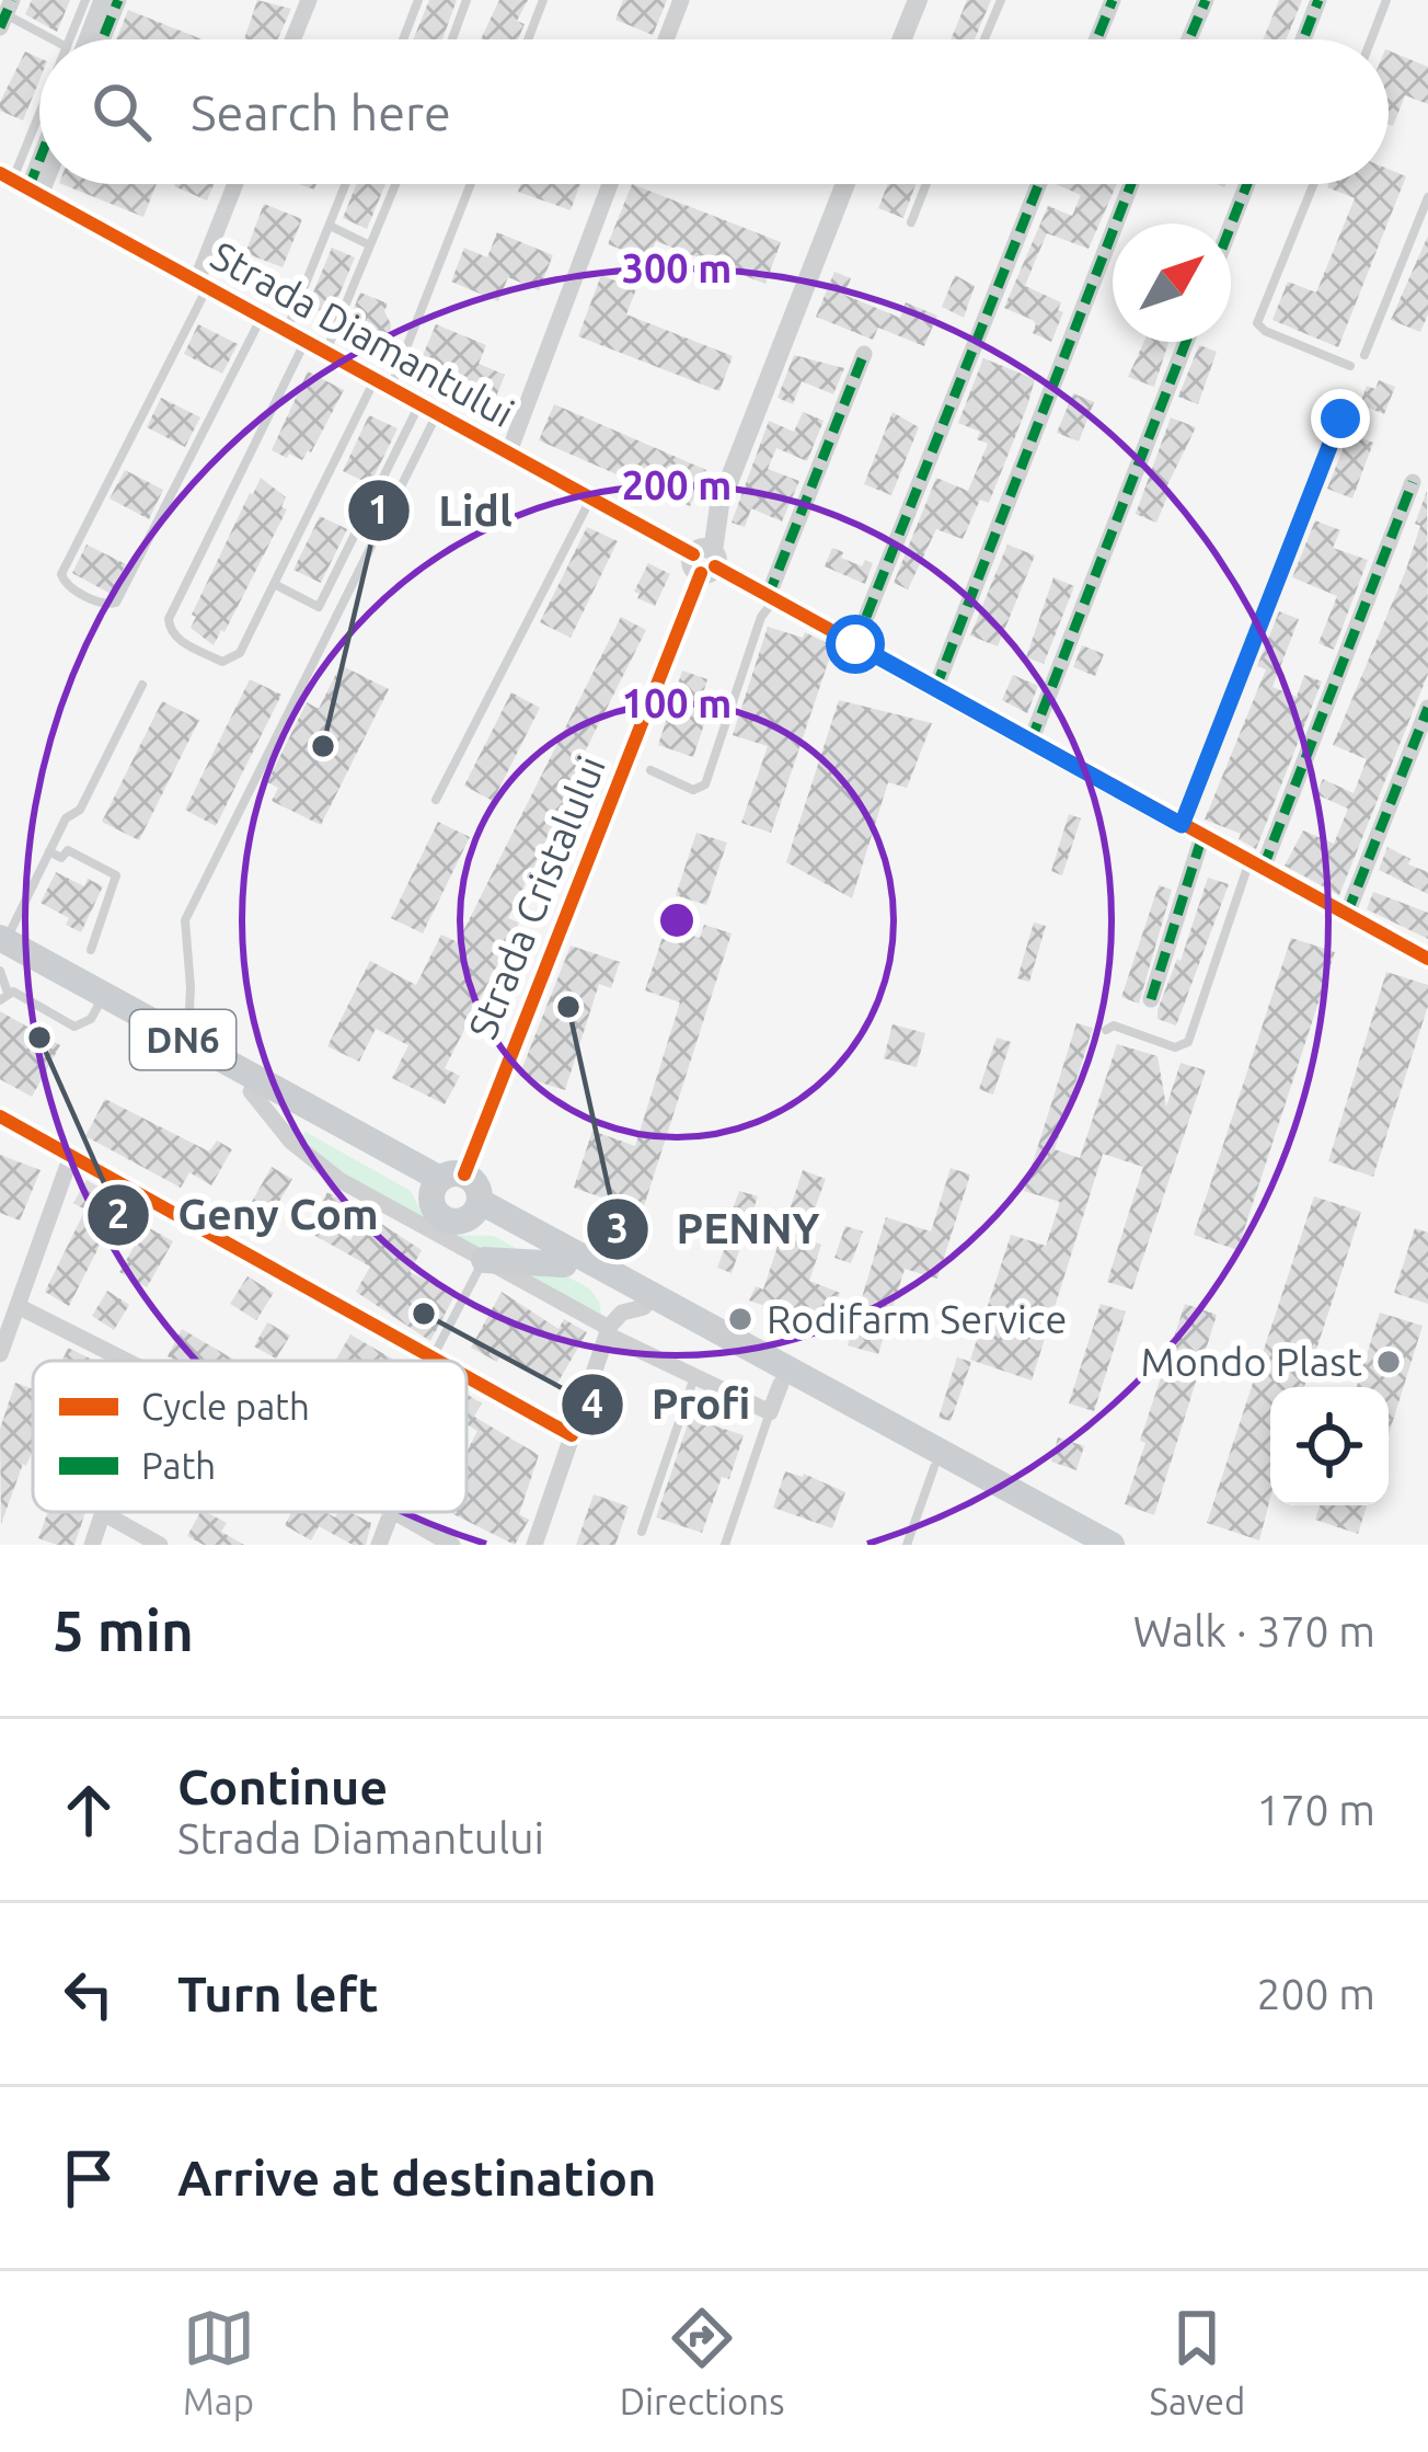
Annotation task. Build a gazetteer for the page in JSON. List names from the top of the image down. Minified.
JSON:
{"streets":{"main road":["DN6"],"street":["Strada Diamantului","Strada Cristalului"]},"crossings":[["Strada Diamantului","Strada Cristalului"],["Strada Cristalului","DN6"]],"places":["Lidl","PENNY","Geny Com","Profi","Rodifarm Service","Mondo Plast"],"legend":["Cycle path","Path"],"north":"top right","page":{"search":"Search here","heading":["5 min","Walk · 370 m"],"list":[["Continue","Strada Diamantului","170 m"],["Turn left","200 m"],"Arrive at destination"],"nav":["Map","Directions","Saved"]},"rings":["300 m","200 m","100 m"]}
